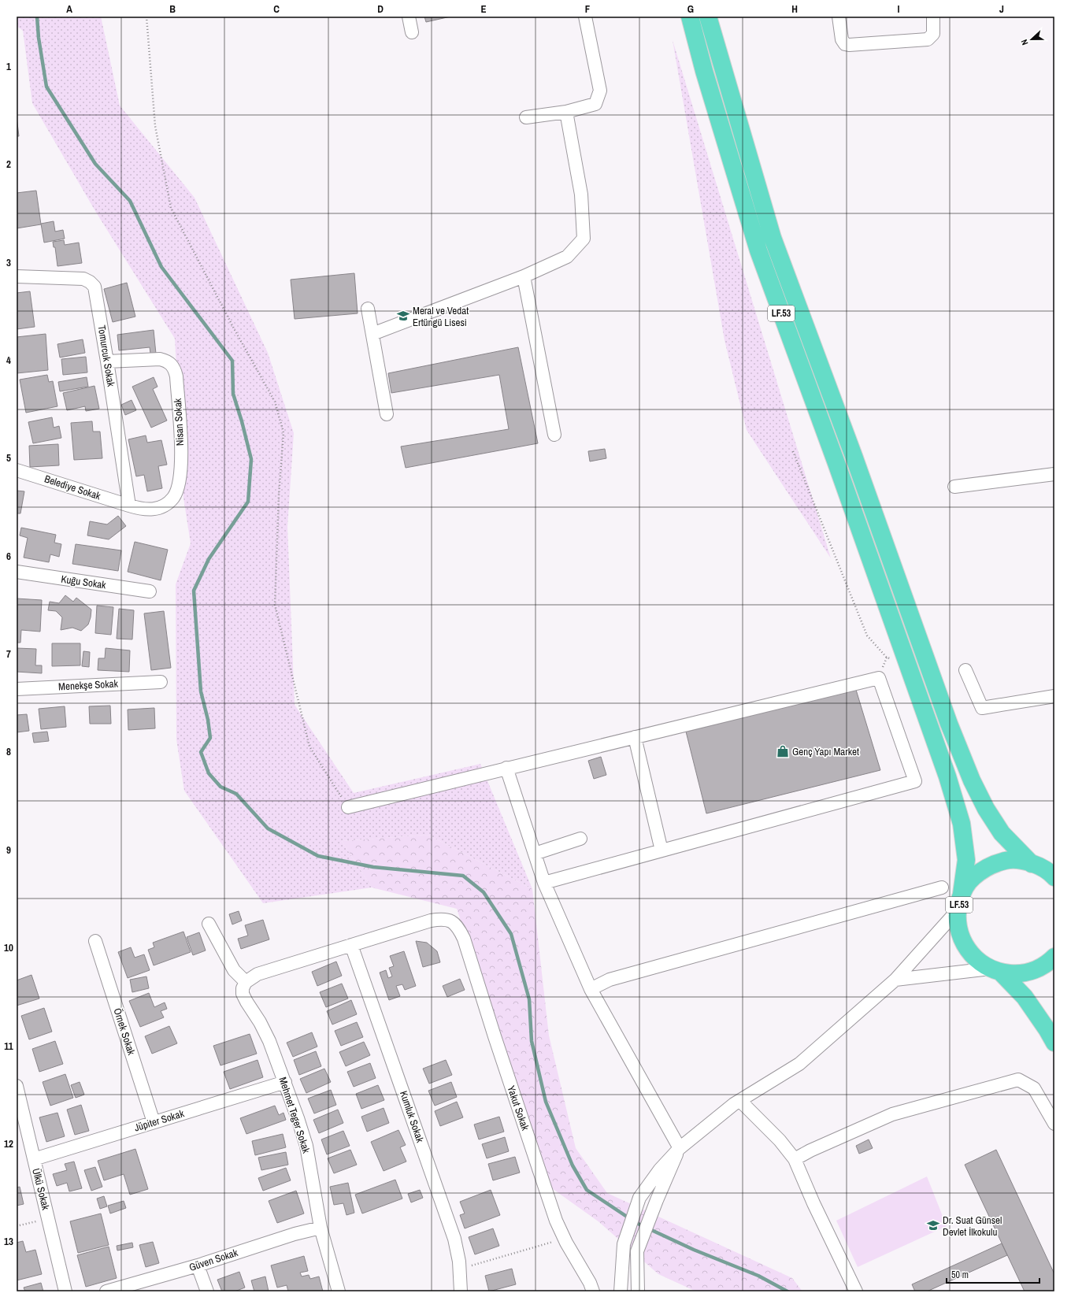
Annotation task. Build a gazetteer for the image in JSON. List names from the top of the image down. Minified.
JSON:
{"streets":{"highway":["LF.53"],"street":["Tomurcuk Sokak","Nisan Sokak","Belediye Sokak","Kuğu Sokak","Menekşe Sokak","Örnek Sokak","Yakut Sokak","Mehmet Teger Sokak","Kumluk Sokak","Jüpiter Sokak","Ülkü Sokak","Güven Sokak"]},"crossings":[["Tomurcuk Sokak","Nisan Sokak"],["Tomurcuk Sokak","Belediye Sokak"],["Nisan Sokak","Belediye Sokak"],["Örnek Sokak","Jüpiter Sokak"],["Yakut Sokak","Kumluk Sokak"],["Mehmet Teger Sokak","Jüpiter Sokak"],["Mehmet Teger Sokak","Güven Sokak"],["Jüpiter Sokak","Ülkü Sokak"]],"places":{"school or university":["Meral ve Vedat Ertüngü Lisesi","Dr. Suat Günsel Devlet İlkokulu"],"shop":["Genç Yapı Market"]},"scale_bar":"50 m","north":"left","grid":{"columns":["A","B","C","D","E","F","G","H","I","J"],"rows":["1","2","3","4","5","6","7","8","9","10","11","12","13"]}}
